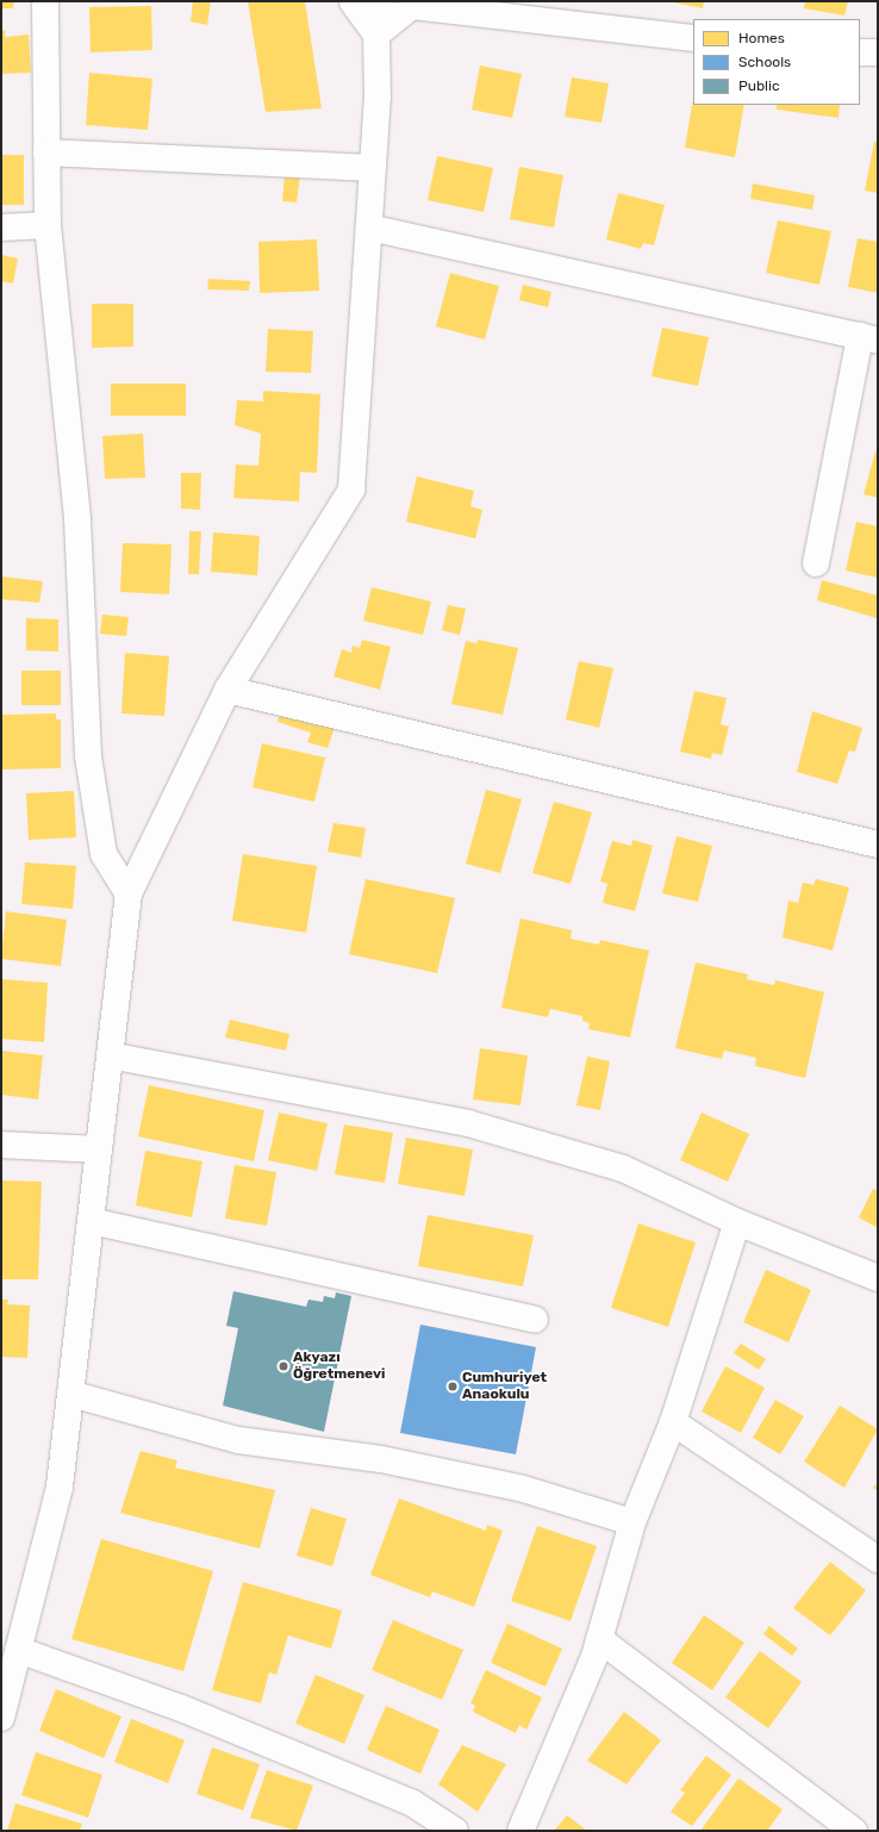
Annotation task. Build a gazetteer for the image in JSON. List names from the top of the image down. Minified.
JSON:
{"places":["Akyazı Öğretmenevi","Cumhuriyet Anaokulu"],"legend":["Homes","Schools","Public"]}
